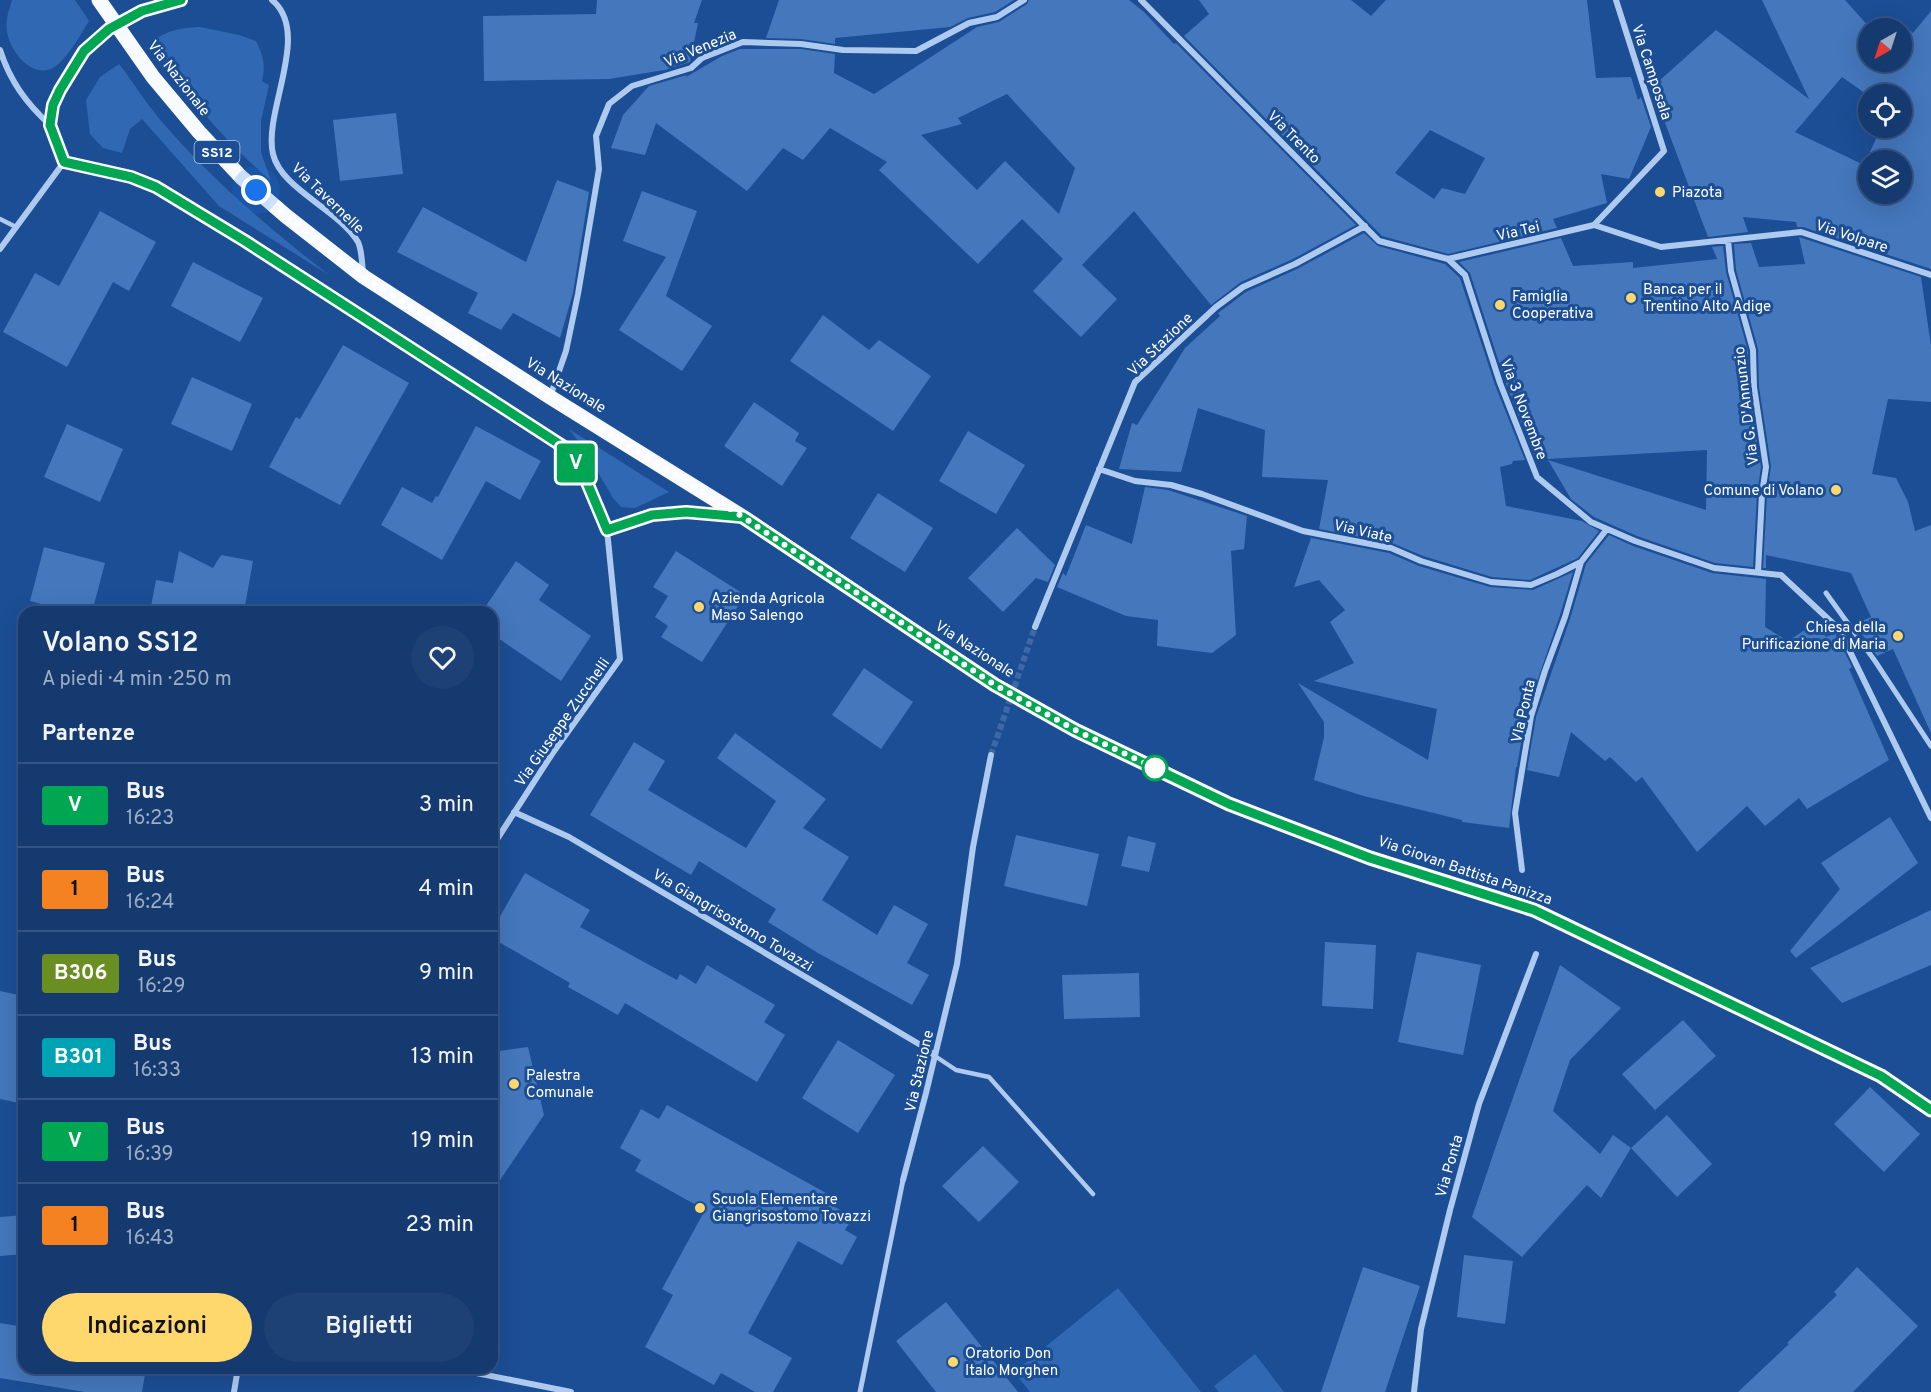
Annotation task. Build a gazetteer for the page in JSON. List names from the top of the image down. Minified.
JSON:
{"streets":{"main road":["Via Nazionale","SS12","Via Giovan Battista Panizza"],"street":["Via Venezia","Via Camposala","Via Trento","Via Tavernelle","Via Tei","Via Volpare","Via Stazione","Via G. D'Annunzio","Via 3 Novembre","Via Viate","VIa Ponta","Via Giuseppe Zucchelli","Via Giangrisostomo Tovazzi","Via Ponta"]},"crossings":[["Via Venezia","Via Nazionale"],["Via Camposala","Via Tei"],["Via Nazionale","Via Tavernelle"],["Via Nazionale","Via Giovan Battista Panizza"],["Via Trento","Via Tei"],["Via Trento","Via Stazione"],["Via Trento","Via 3 Novembre"],["Via Tei","Via 3 Novembre"],["Via Volpare","Via G. D'Annunzio"],["Via Stazione","Via Viate"],["Via Stazione","Via Giangrisostomo Tovazzi"],["Via G. D'Annunzio","Via 3 Novembre"],["Via 3 Novembre","Via Viate"],["Via Viate","VIa Ponta"],["Via Giuseppe Zucchelli","Via Giangrisostomo Tovazzi"]],"places":["Piazota","Banca per il Trentino Alto Adige","Famiglia Cooperativa","Comune di Volano","Azienda Agricola Maso Salengo","Chiesa della Purificazione di Maria","Palestra Comunale","Scuola Elementare Giangrisostomo Tovazzi","Oratorio Don Italo Morghen"],"lines":["bus line V"],"north":"bottom left","page":{"on_map":"V","heading":[["Volano SS12","A piedi · 4 min · 250 m"],"Partenze"],"list":[{"mark":"V","name":"Bus","note":"16:23","value":"3 min"},{"mark":"1","name":"Bus","note":"16:24","value":"4 min"},{"mark":"B306","name":"Bus","note":"16:29","value":"9 min"},{"mark":"B301","name":"Bus","note":"16:33","value":"13 min"},{"mark":"V","name":"Bus","note":"16:39","value":"19 min"},{"mark":"1","name":"Bus","note":"16:43","value":"23 min"}],"buttons":["Indicazioni","Biglietti"]}}
